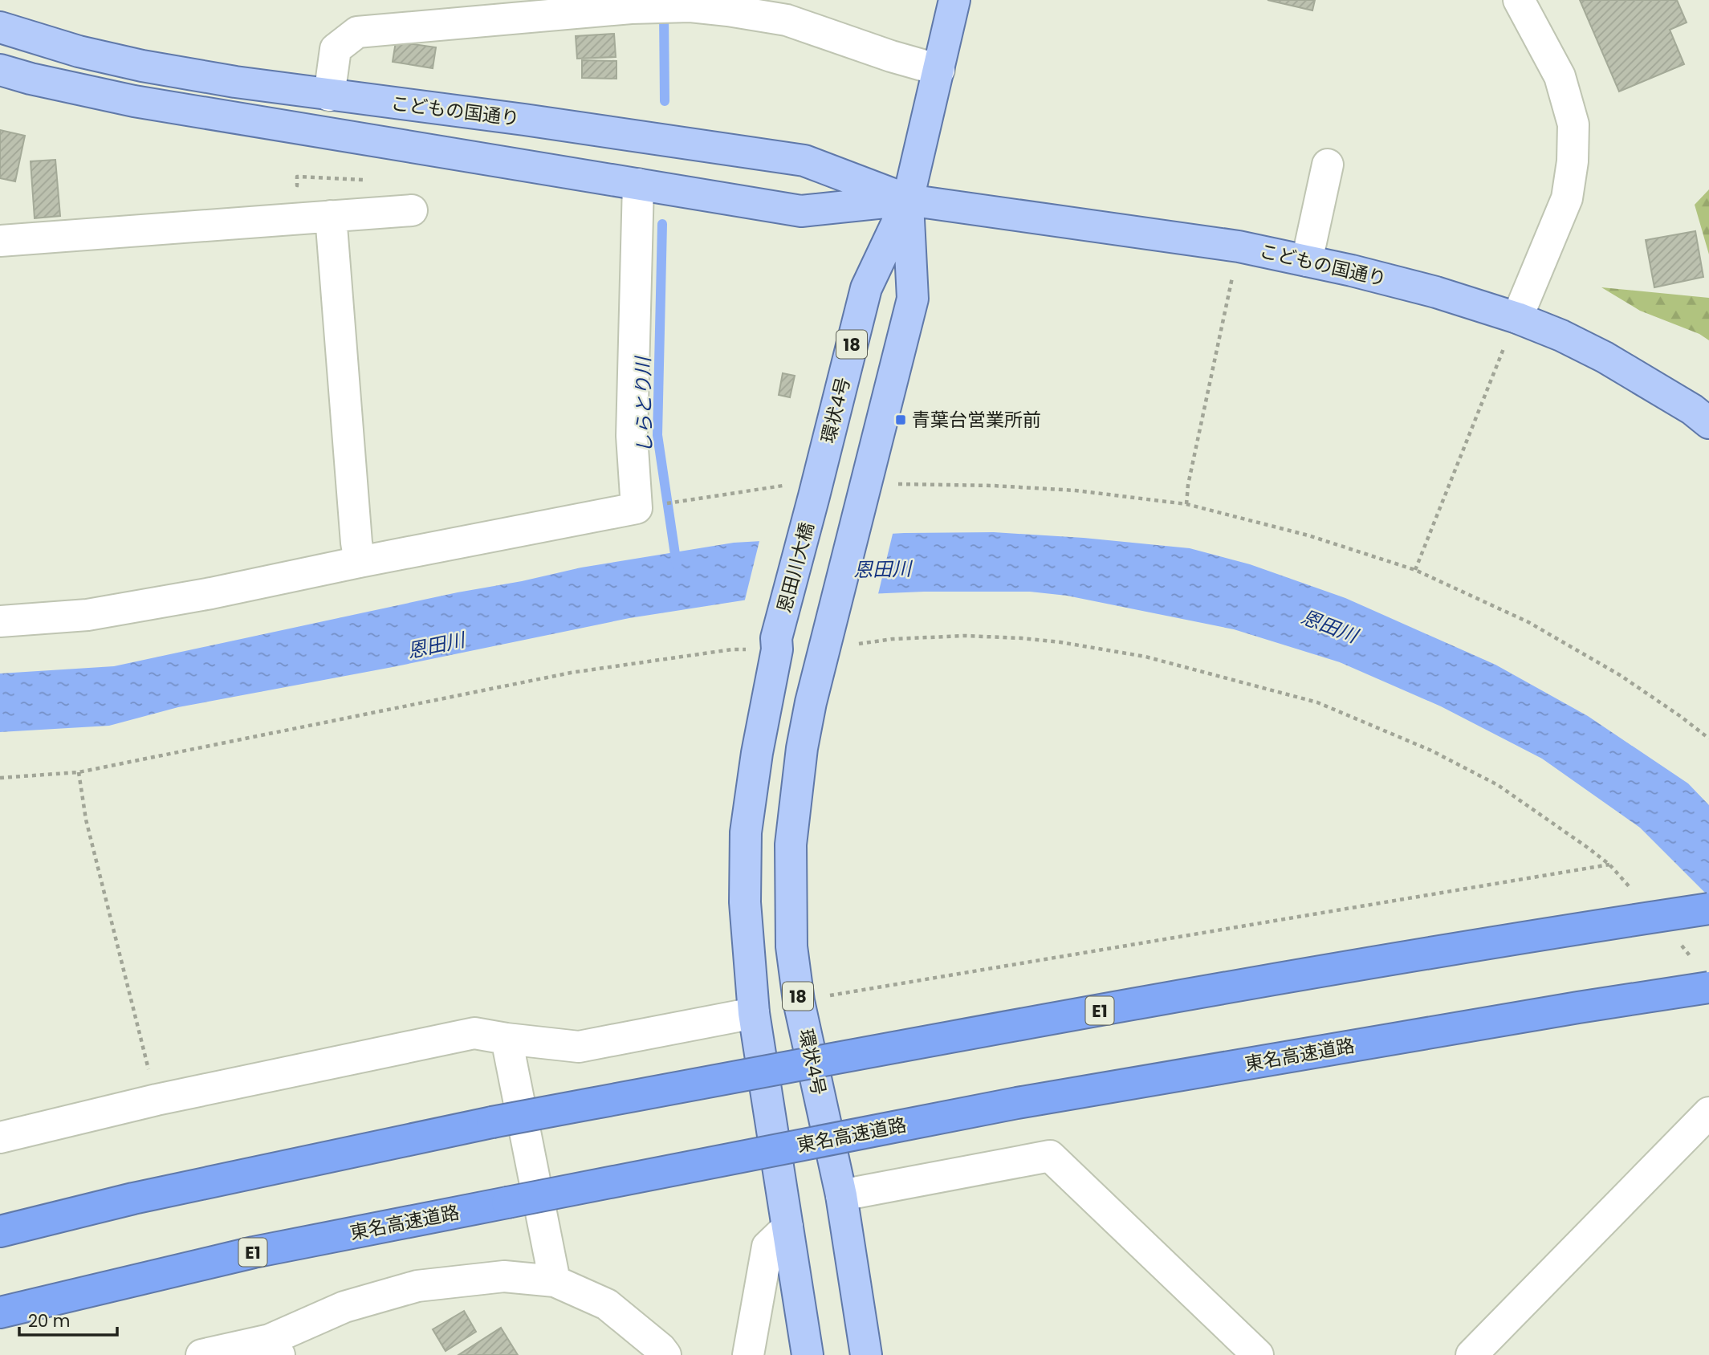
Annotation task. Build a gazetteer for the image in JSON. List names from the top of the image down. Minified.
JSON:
{"streets":{"highway":["E1","東名高速道路"],"main road":["こどもの国通り","18","環状4号","恩田川大橋"]},"crossings":[["こどもの国通り","環状4号"],["18","恩田川大橋"],["環状4号","恩田川大橋"]],"water":["しらとり川","恩田川"],"places":{"transit":["青葉台営業所前"]},"scale_bar":"20 m"}
